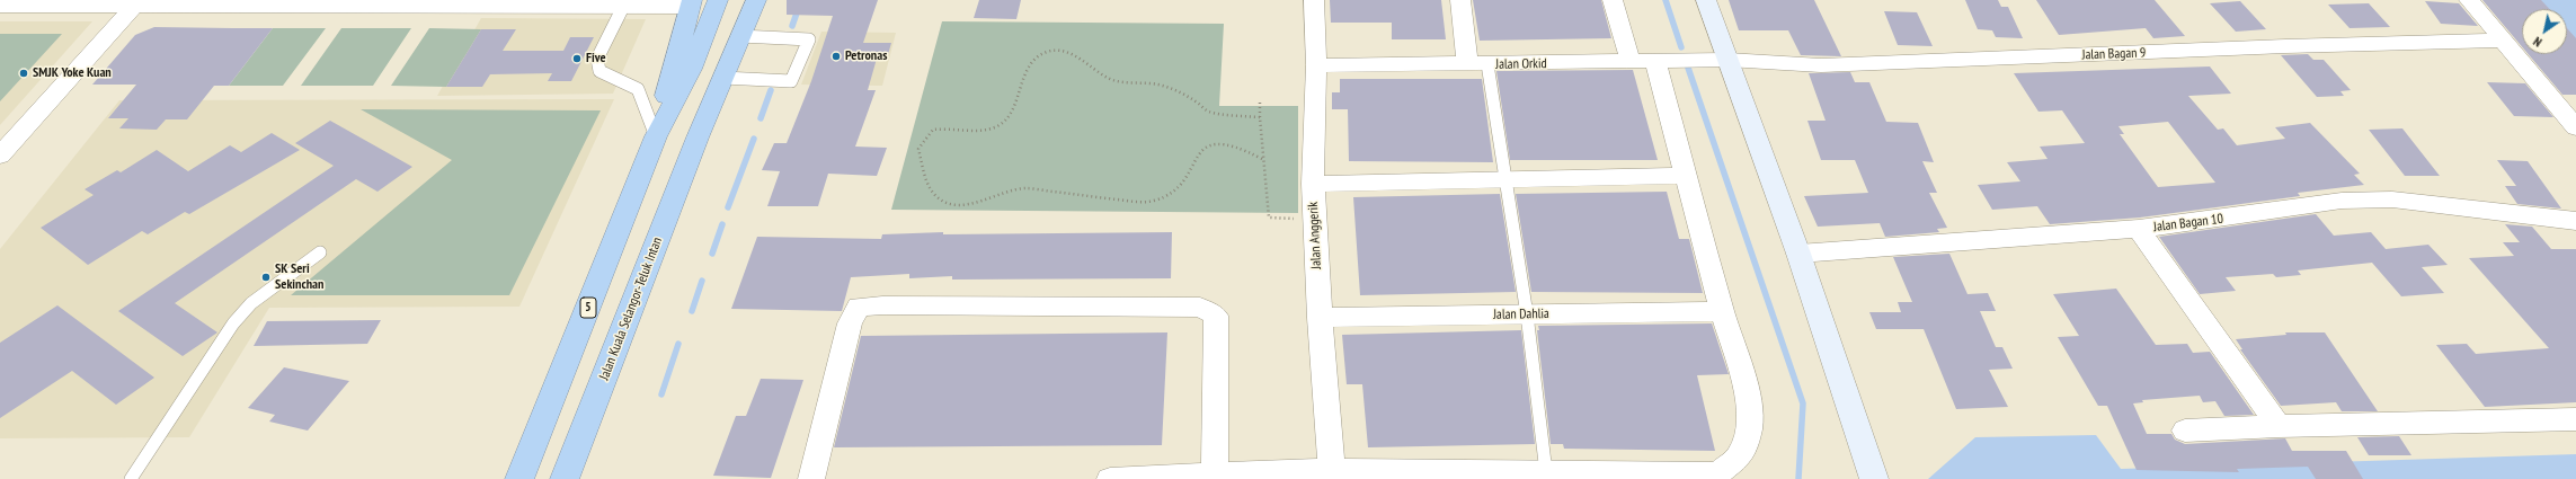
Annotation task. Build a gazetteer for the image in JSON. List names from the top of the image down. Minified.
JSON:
{"streets":{"highway":["5","Jalan Kuala Selangor-Teluk Intan"],"street":["Jalan Bagan 9","Jalan Orkid","Jalan Bagan 10","Jalan Anggerik","Jalan Dahlia"]},"crossings":[["Jalan Bagan 9","Jalan Orkid"],["Jalan Orkid","Jalan Anggerik"],["Jalan Anggerik","Jalan Dahlia"]],"places":["Petronas","Five","SMJK Yoke Kuan","SK Seri Sekinchan"],"north":"bottom left"}
